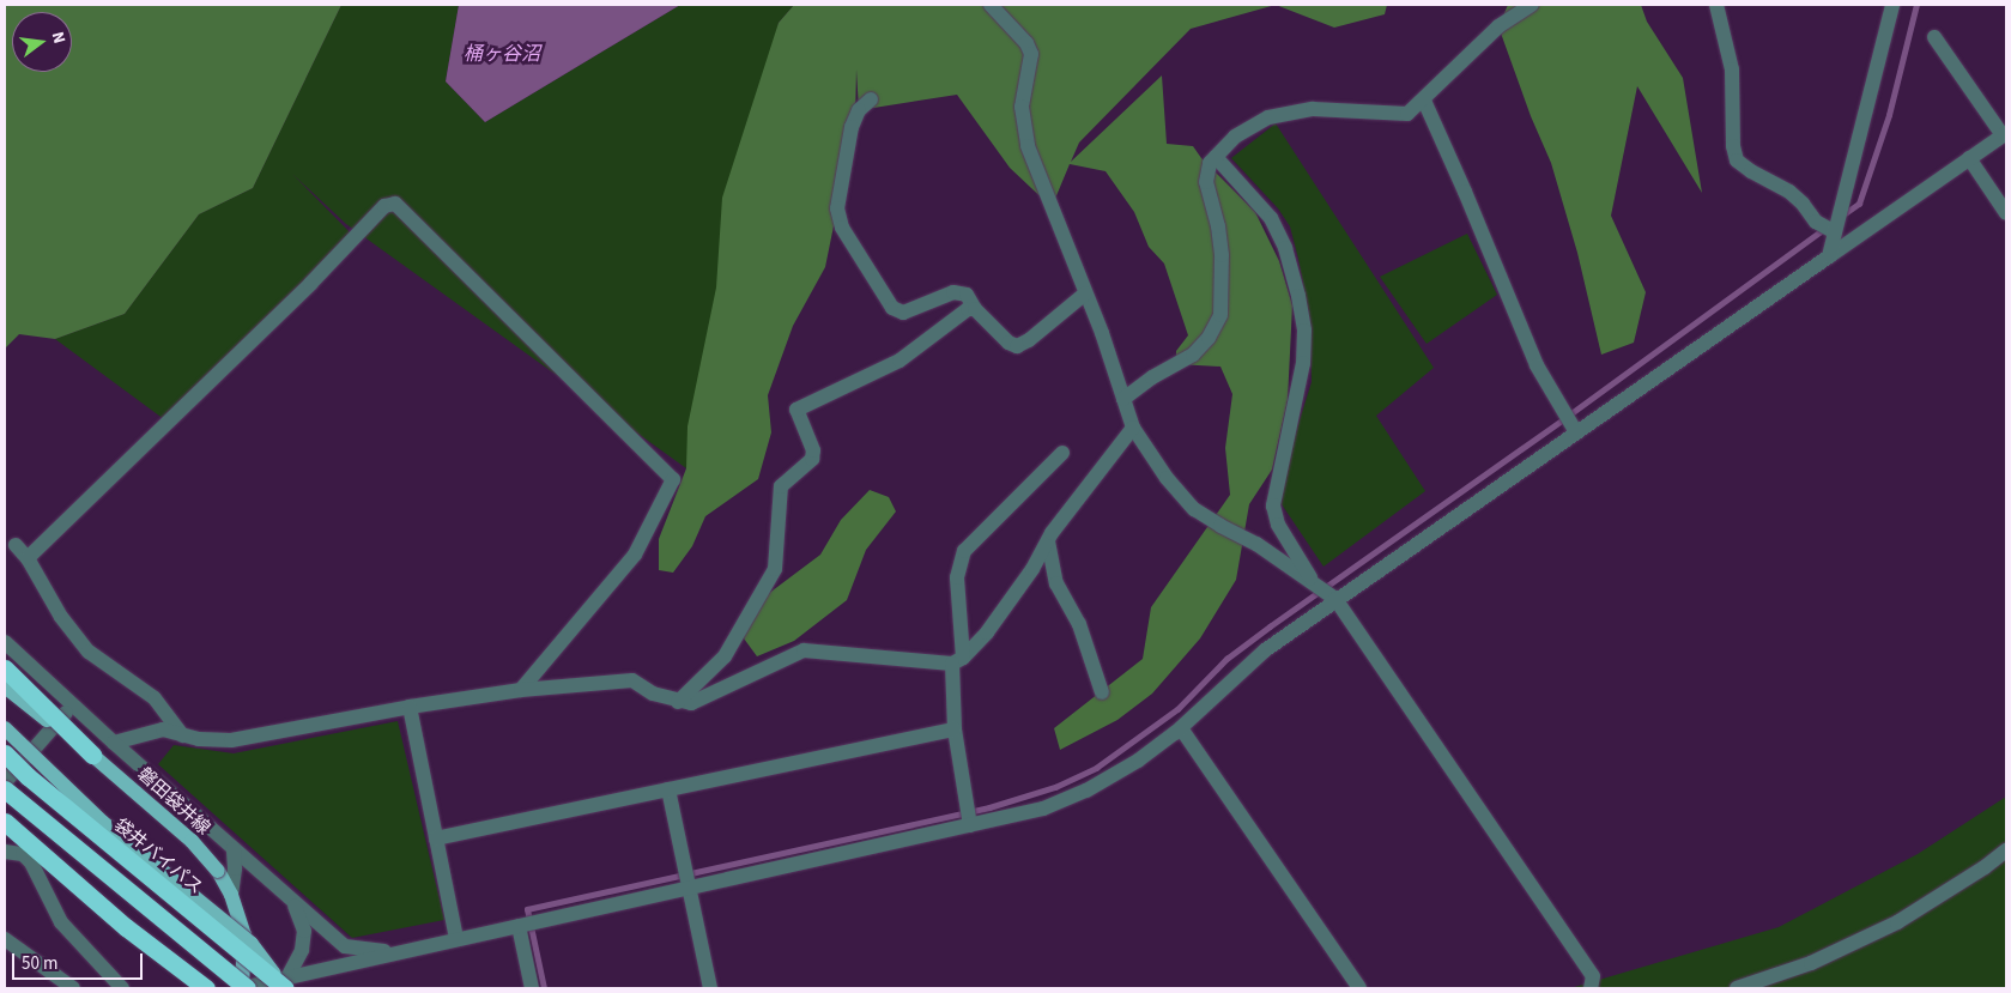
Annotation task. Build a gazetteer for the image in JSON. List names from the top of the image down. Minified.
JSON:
{"streets":{"highway":["袋井バイパス"],"main road":["磐田袋井線"]},"water":["桶ヶ谷沼"],"scale_bar":"50 m","north":"right"}
